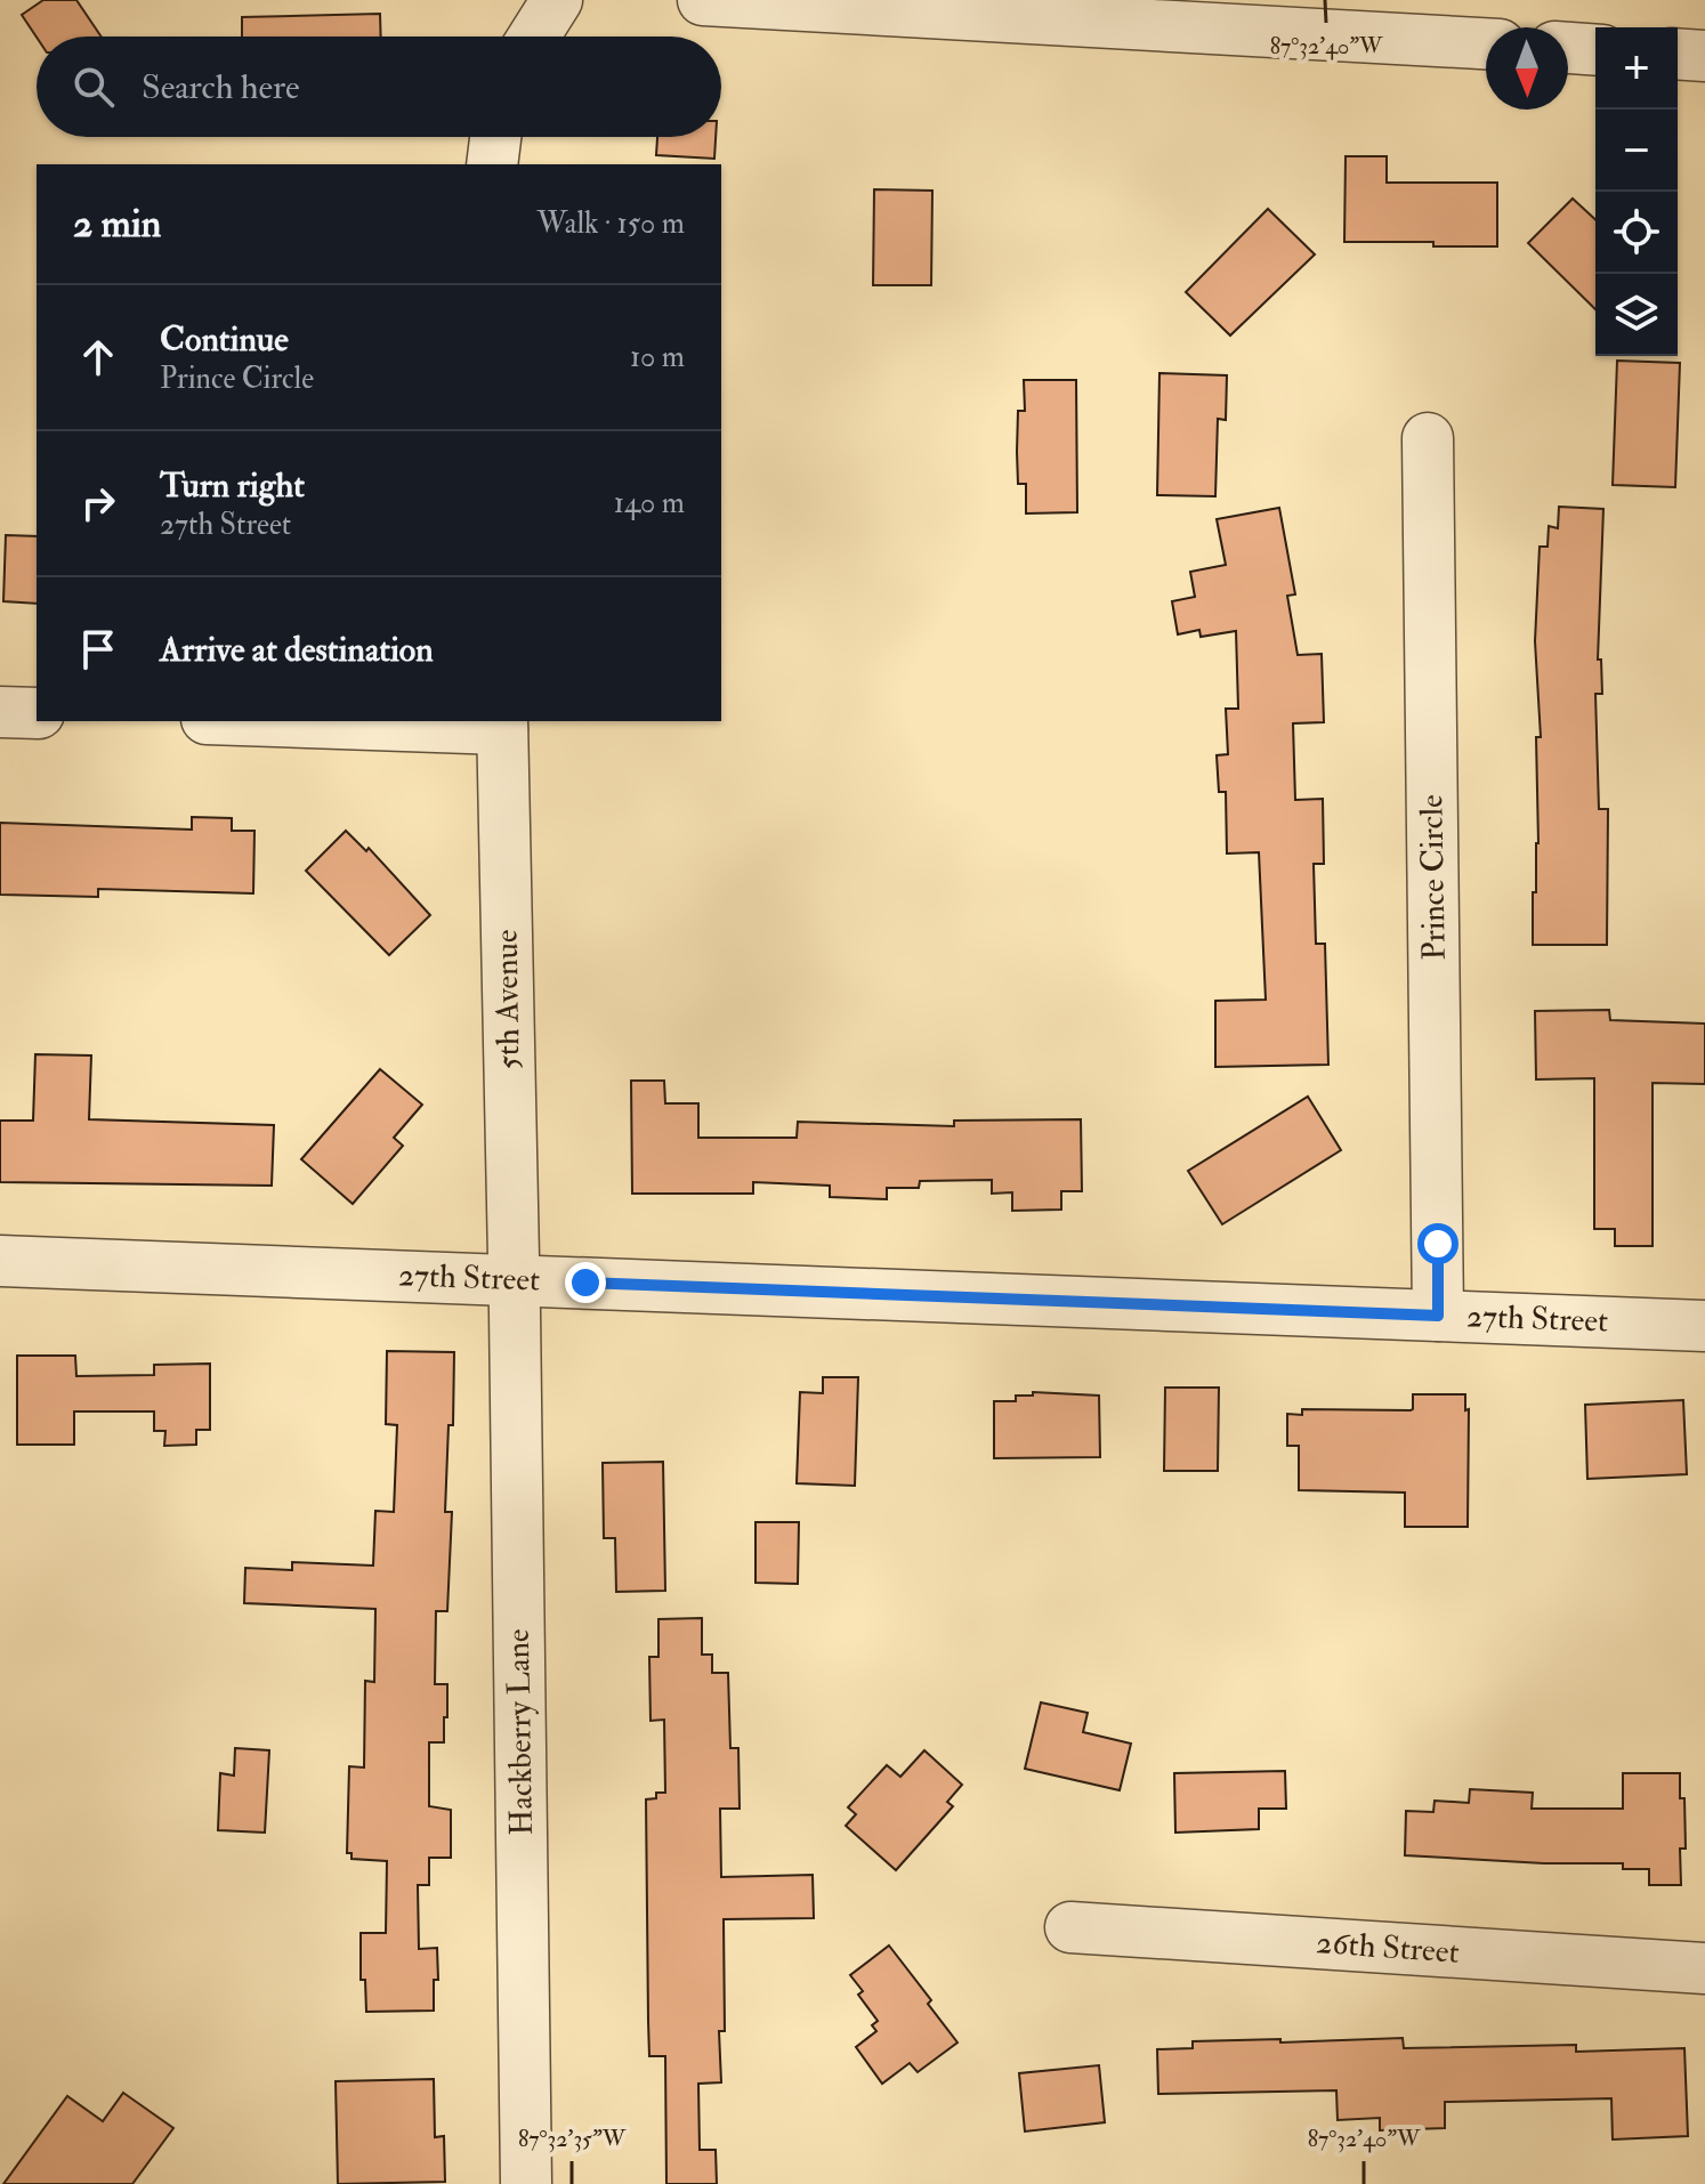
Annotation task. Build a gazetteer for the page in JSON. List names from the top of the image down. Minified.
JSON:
{"streets":{"street":["Prince Circle","5th Avenue","27th Street","Hackberry Lane","26th Street"]},"crossings":[["Prince Circle","27th Street"],["5th Avenue","27th Street"],["5th Avenue","Hackberry Lane"],["27th Street","Hackberry Lane"]],"north":"bottom","page":{"map_buttons":["+","−"],"search":"Search here","heading":["2 min","Walk · 150 m"],"list":[["Continue","Prince Circle","10 m"],["Turn right","27th Street","140 m"],"Arrive at destination"]},"coordinates":["87°32'40\"W","87°32'35\"W"]}
